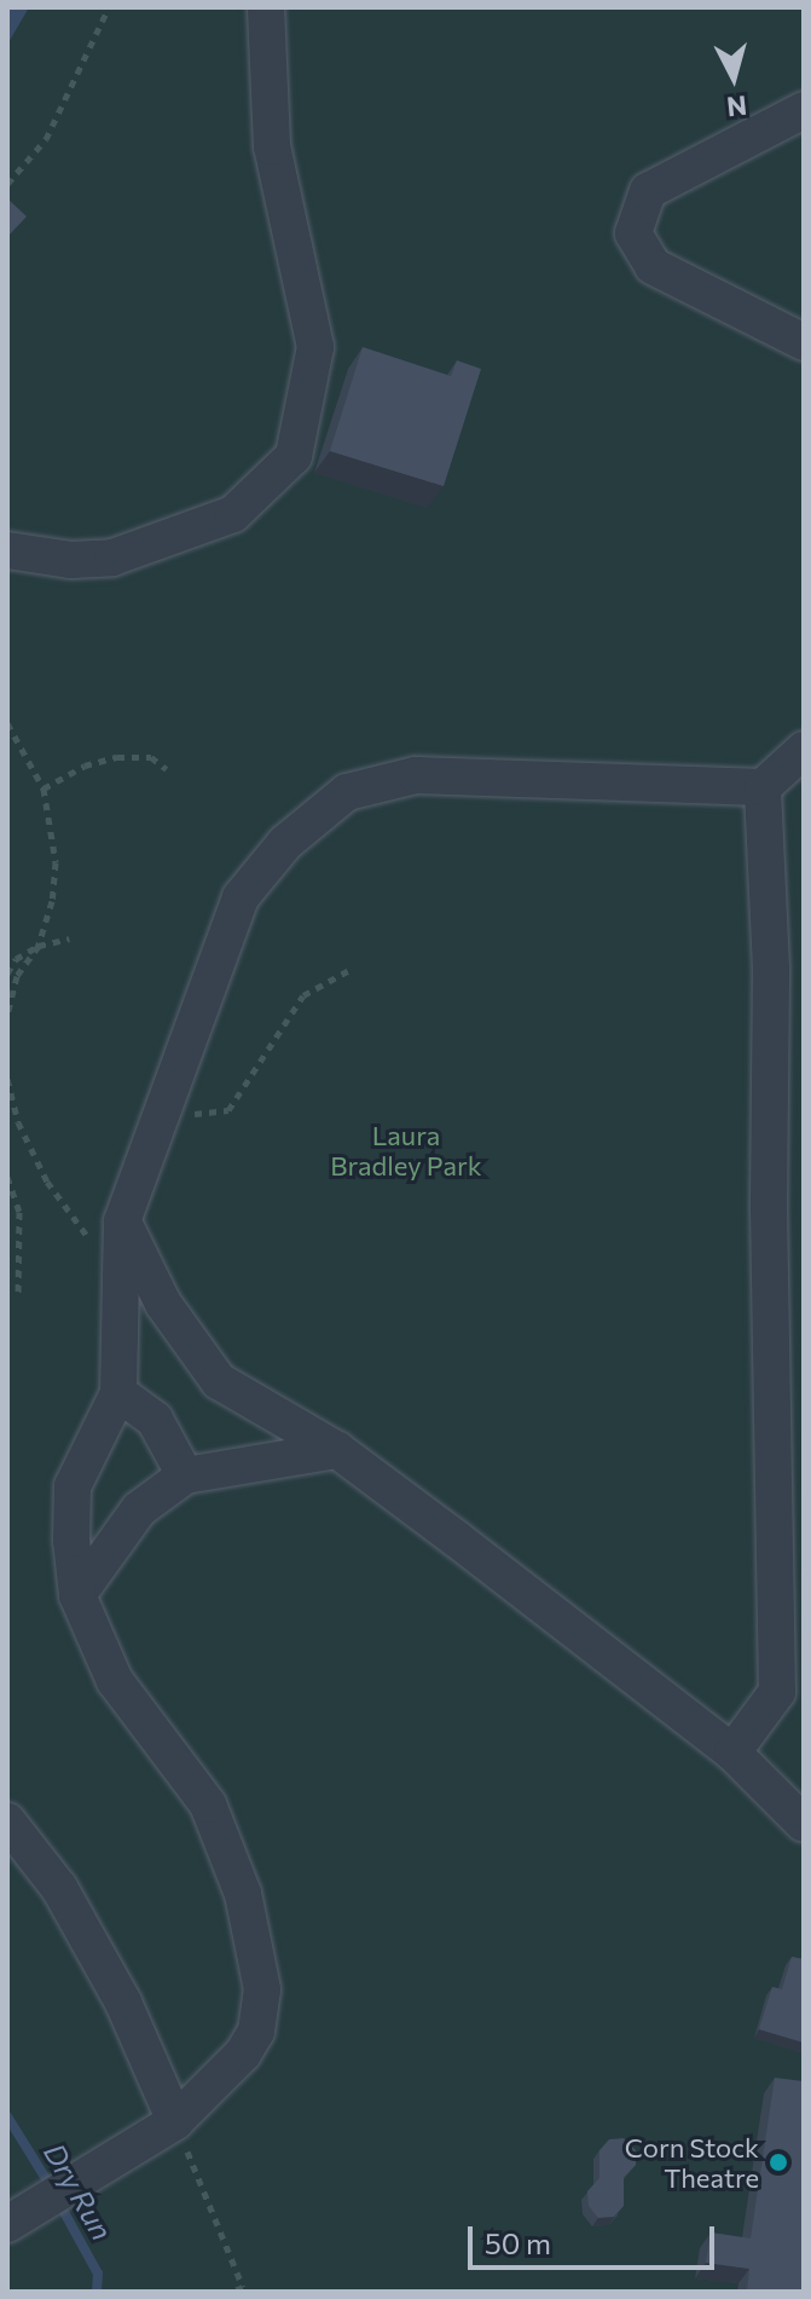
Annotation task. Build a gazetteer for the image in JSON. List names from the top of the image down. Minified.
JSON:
{"water":["Dry Run"],"parks":["Laura Bradley Park"],"places":["Corn Stock Theatre"],"scale_bar":"50 m","north":"bottom"}
